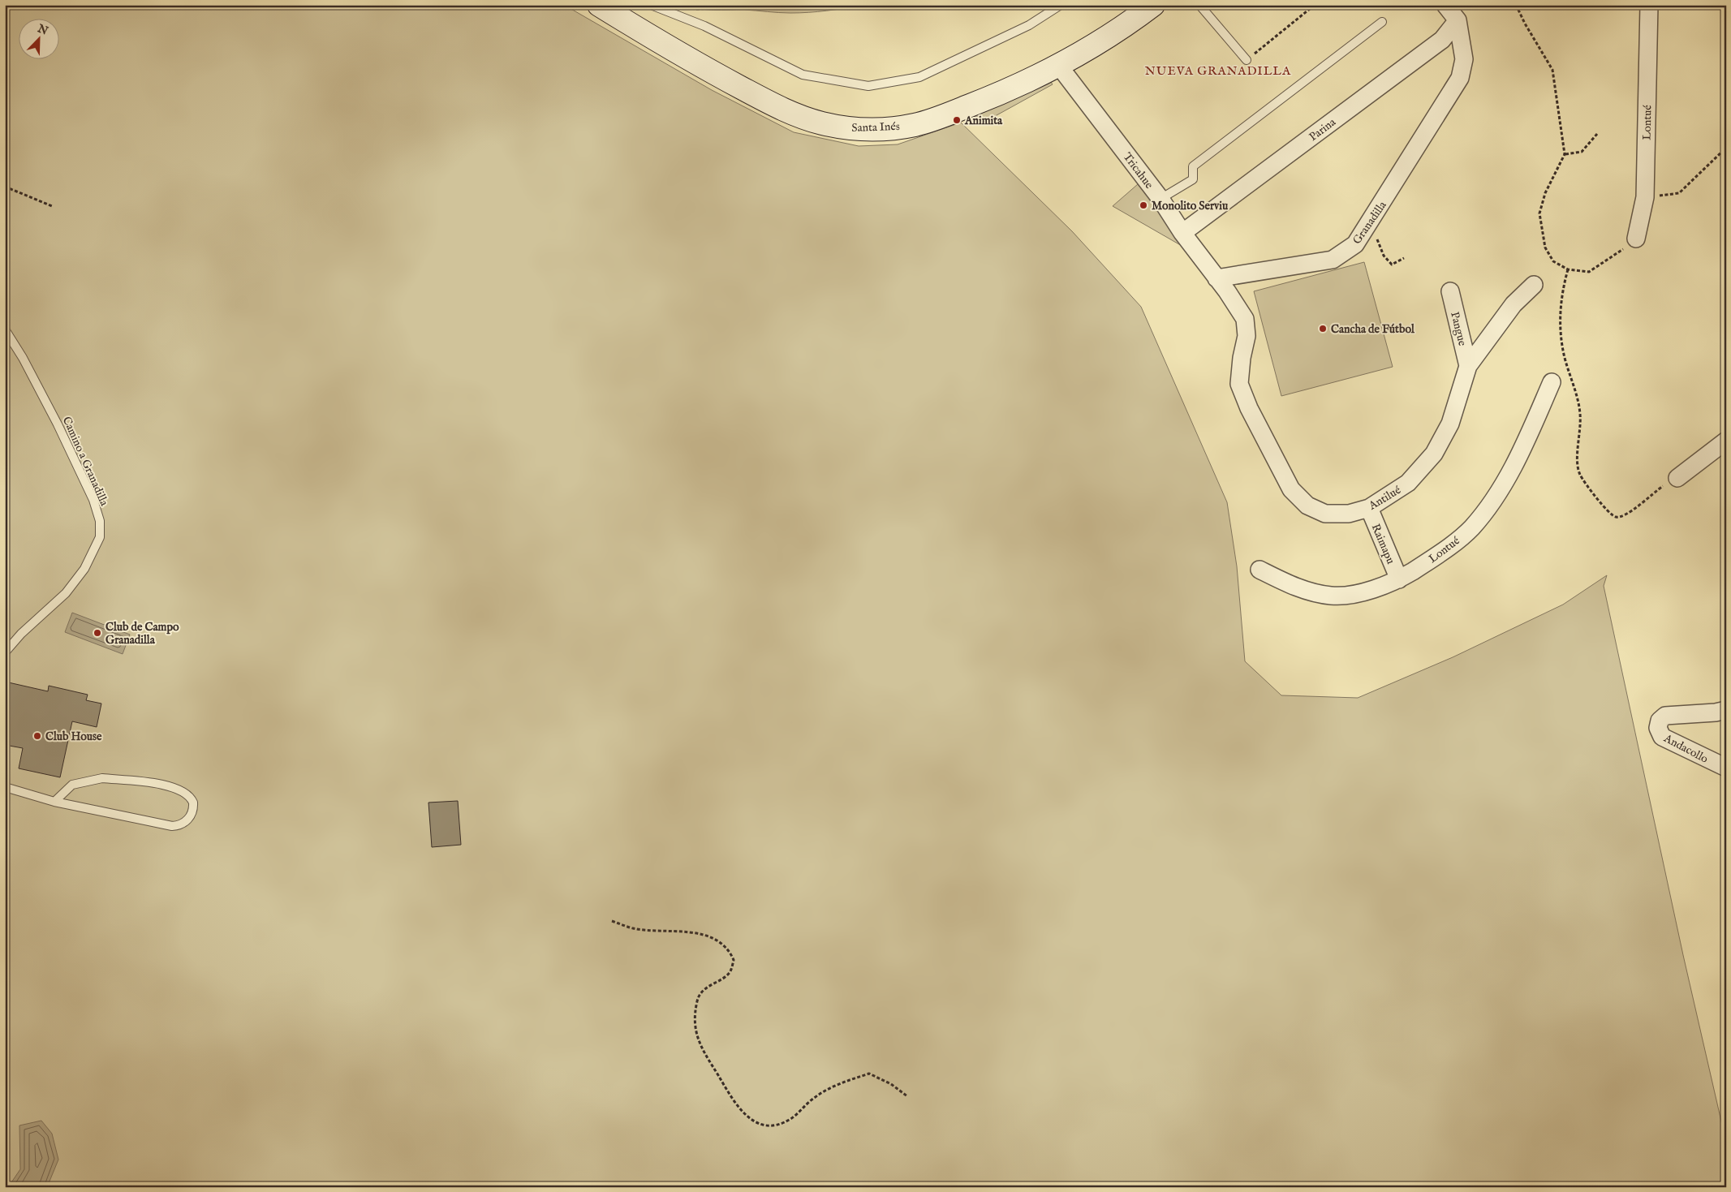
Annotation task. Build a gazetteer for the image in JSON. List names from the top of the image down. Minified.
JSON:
{"streets":{"main road":["Santa Inés"],"street":["Lontué","Parina","Tricahue","Granadilla","Pangue","Antilué","Raimapu","Andacollo"],"lane":["Camino a Granadilla"]},"crossings":[["Lontué","Raimapu"],["Santa Inés","Tricahue"],["Parina","Tricahue"],["Parina","Granadilla"],["Tricahue","Granadilla"],["Tricahue","Antilué"],["Granadilla","Antilué"],["Pangue","Antilué"],["Antilué","Raimapu"]],"districts":["NUEVA GRANADILLA"],"places":["Animita","Monolito Serviu","Cancha de Fútbol","Club de Campo Granadilla","Club House"],"north":"top right"}
